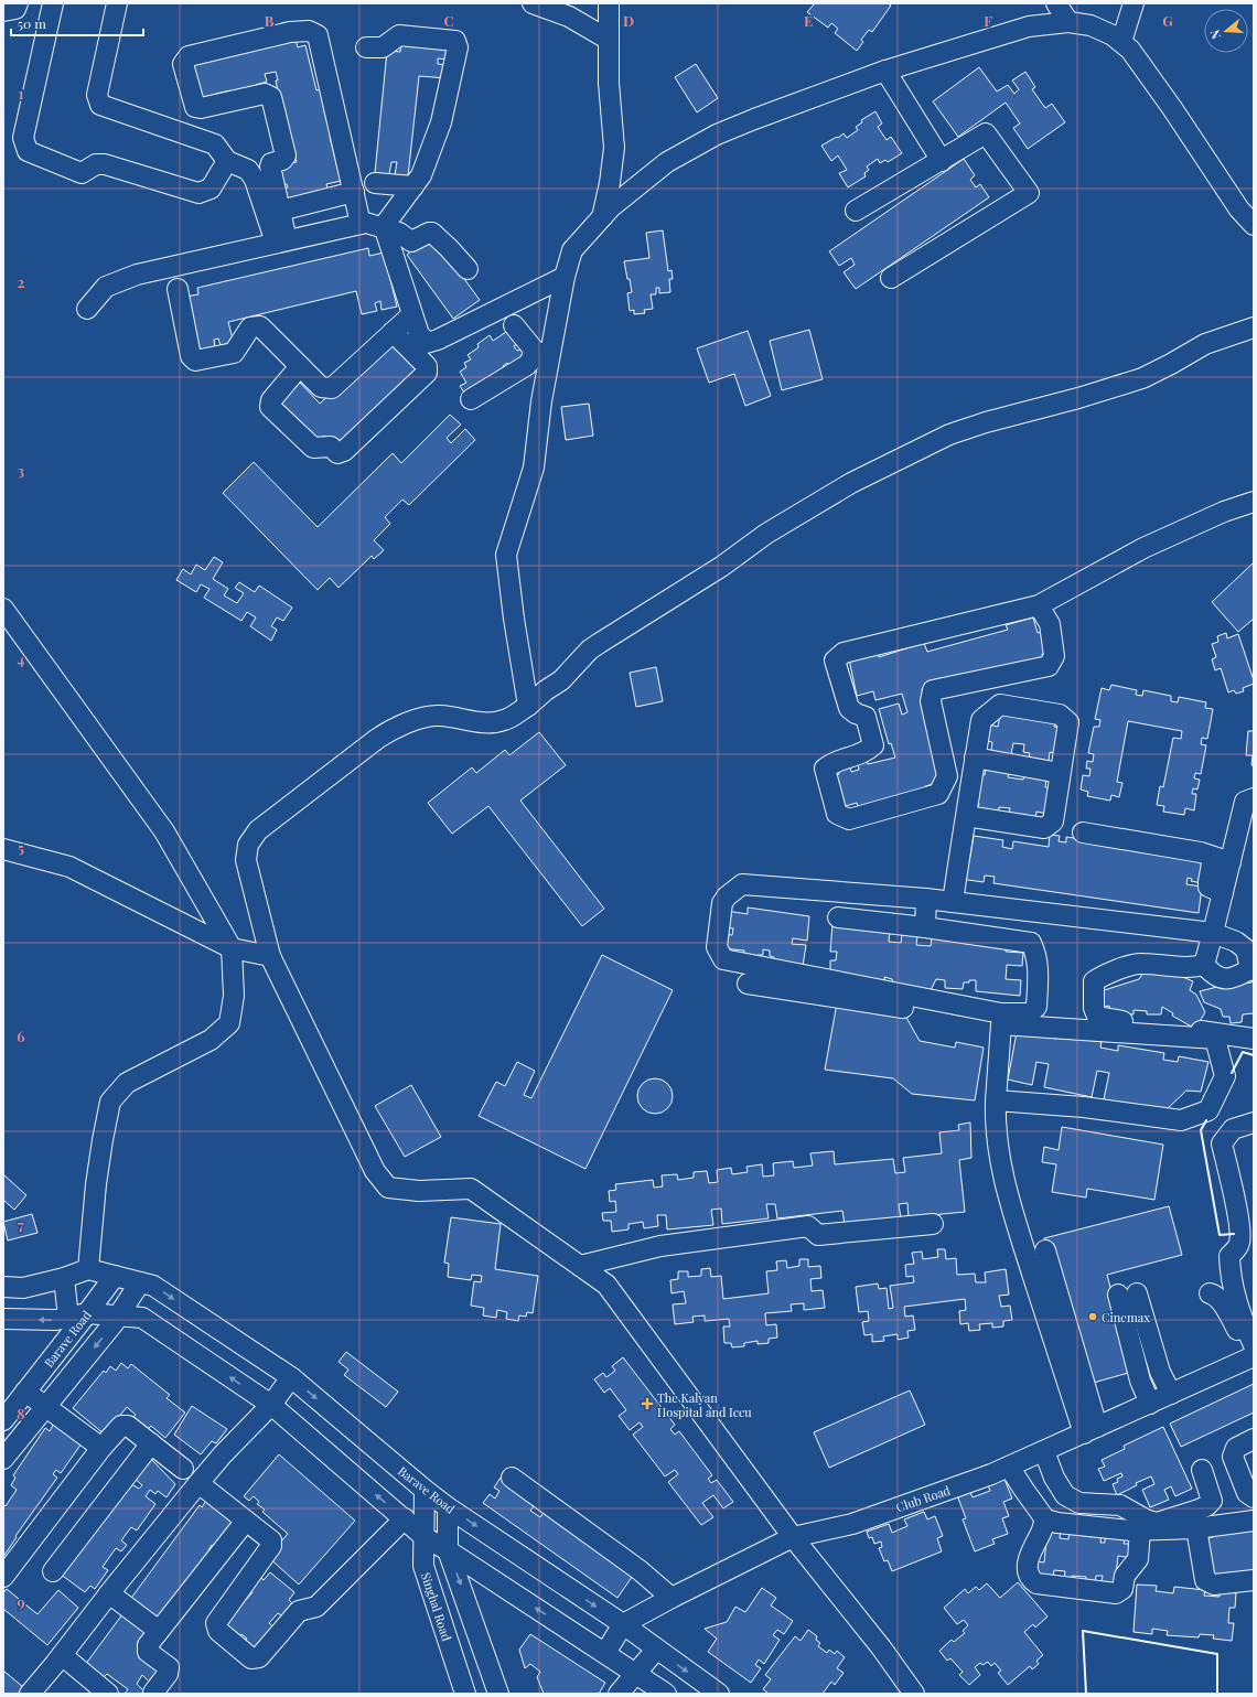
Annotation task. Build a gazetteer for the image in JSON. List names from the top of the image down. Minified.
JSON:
{"streets":{"street":["Barave Road","Club Road","Singhal Road"]},"crossings":[["Barave Road","Club Road"],["Barave Road","Singhal Road"]],"places":{"other":["Cinemax"],"health":["The Kalyan Hospital and Iccu"]},"scale_bar":"50 m","north":"left","grid":{"columns":["B","C","D","E","F","G"],"rows":["1","2","3","4","5","6","7","8","9"]}}
